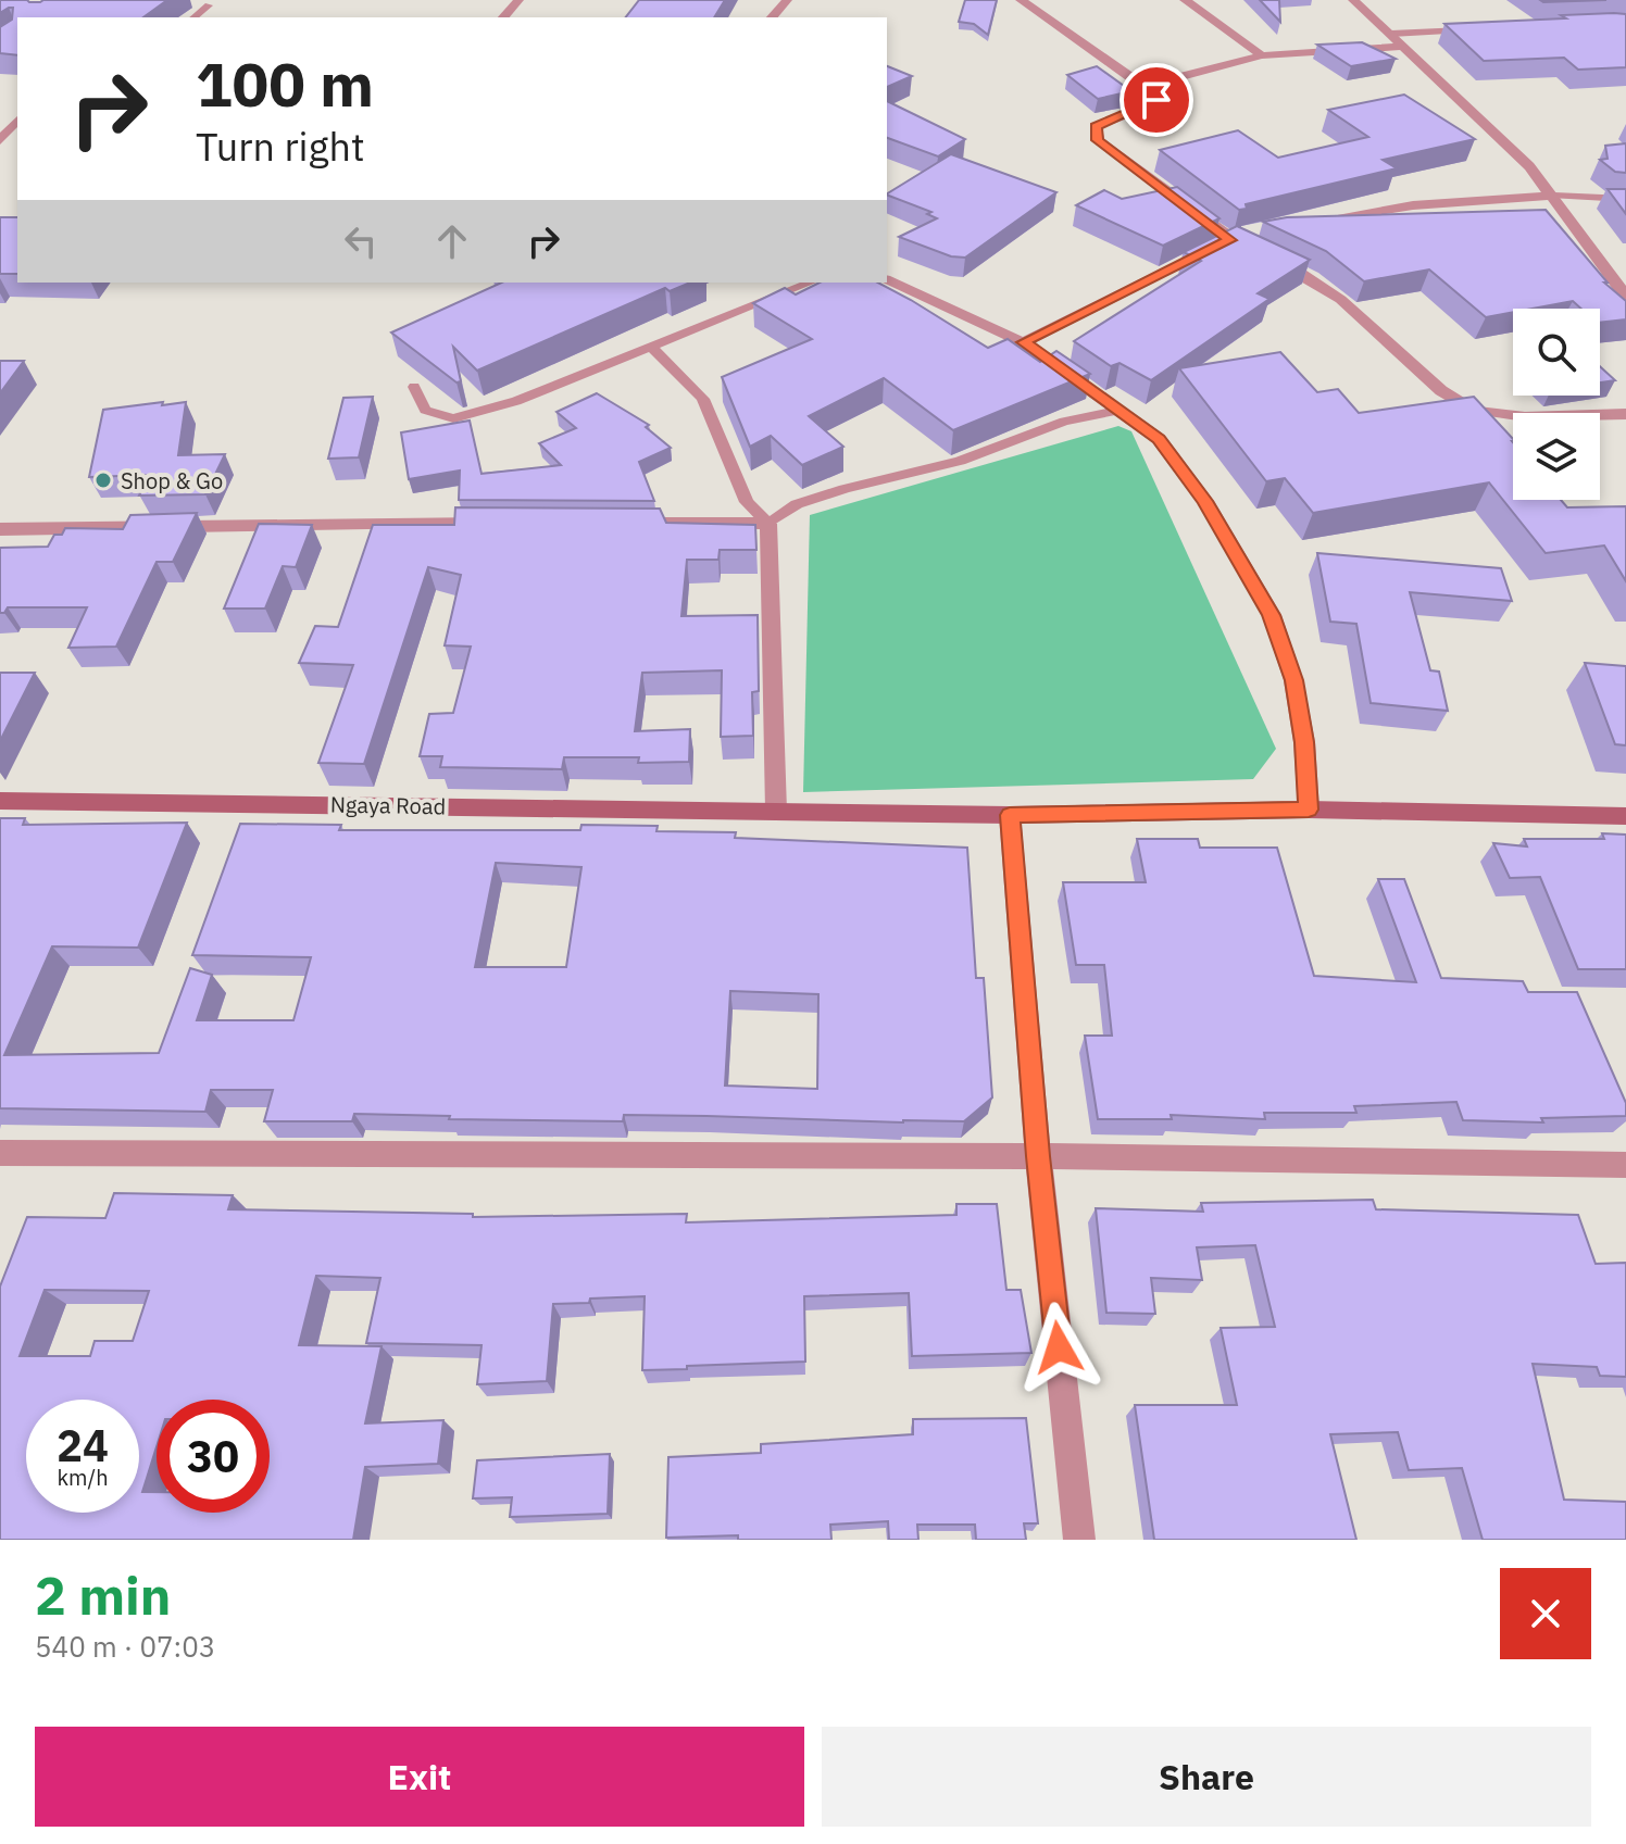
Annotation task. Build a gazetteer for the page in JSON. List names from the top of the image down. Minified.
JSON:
{"streets":{"street":["Ngaya Road"]},"places":["Shop & Go"],"page":{"turn":["100 m","Turn right"],"speed":"24 km/h","limit":"30","heading":["2 min","540 m · 07:03"],"buttons":["Exit","Share"]}}
